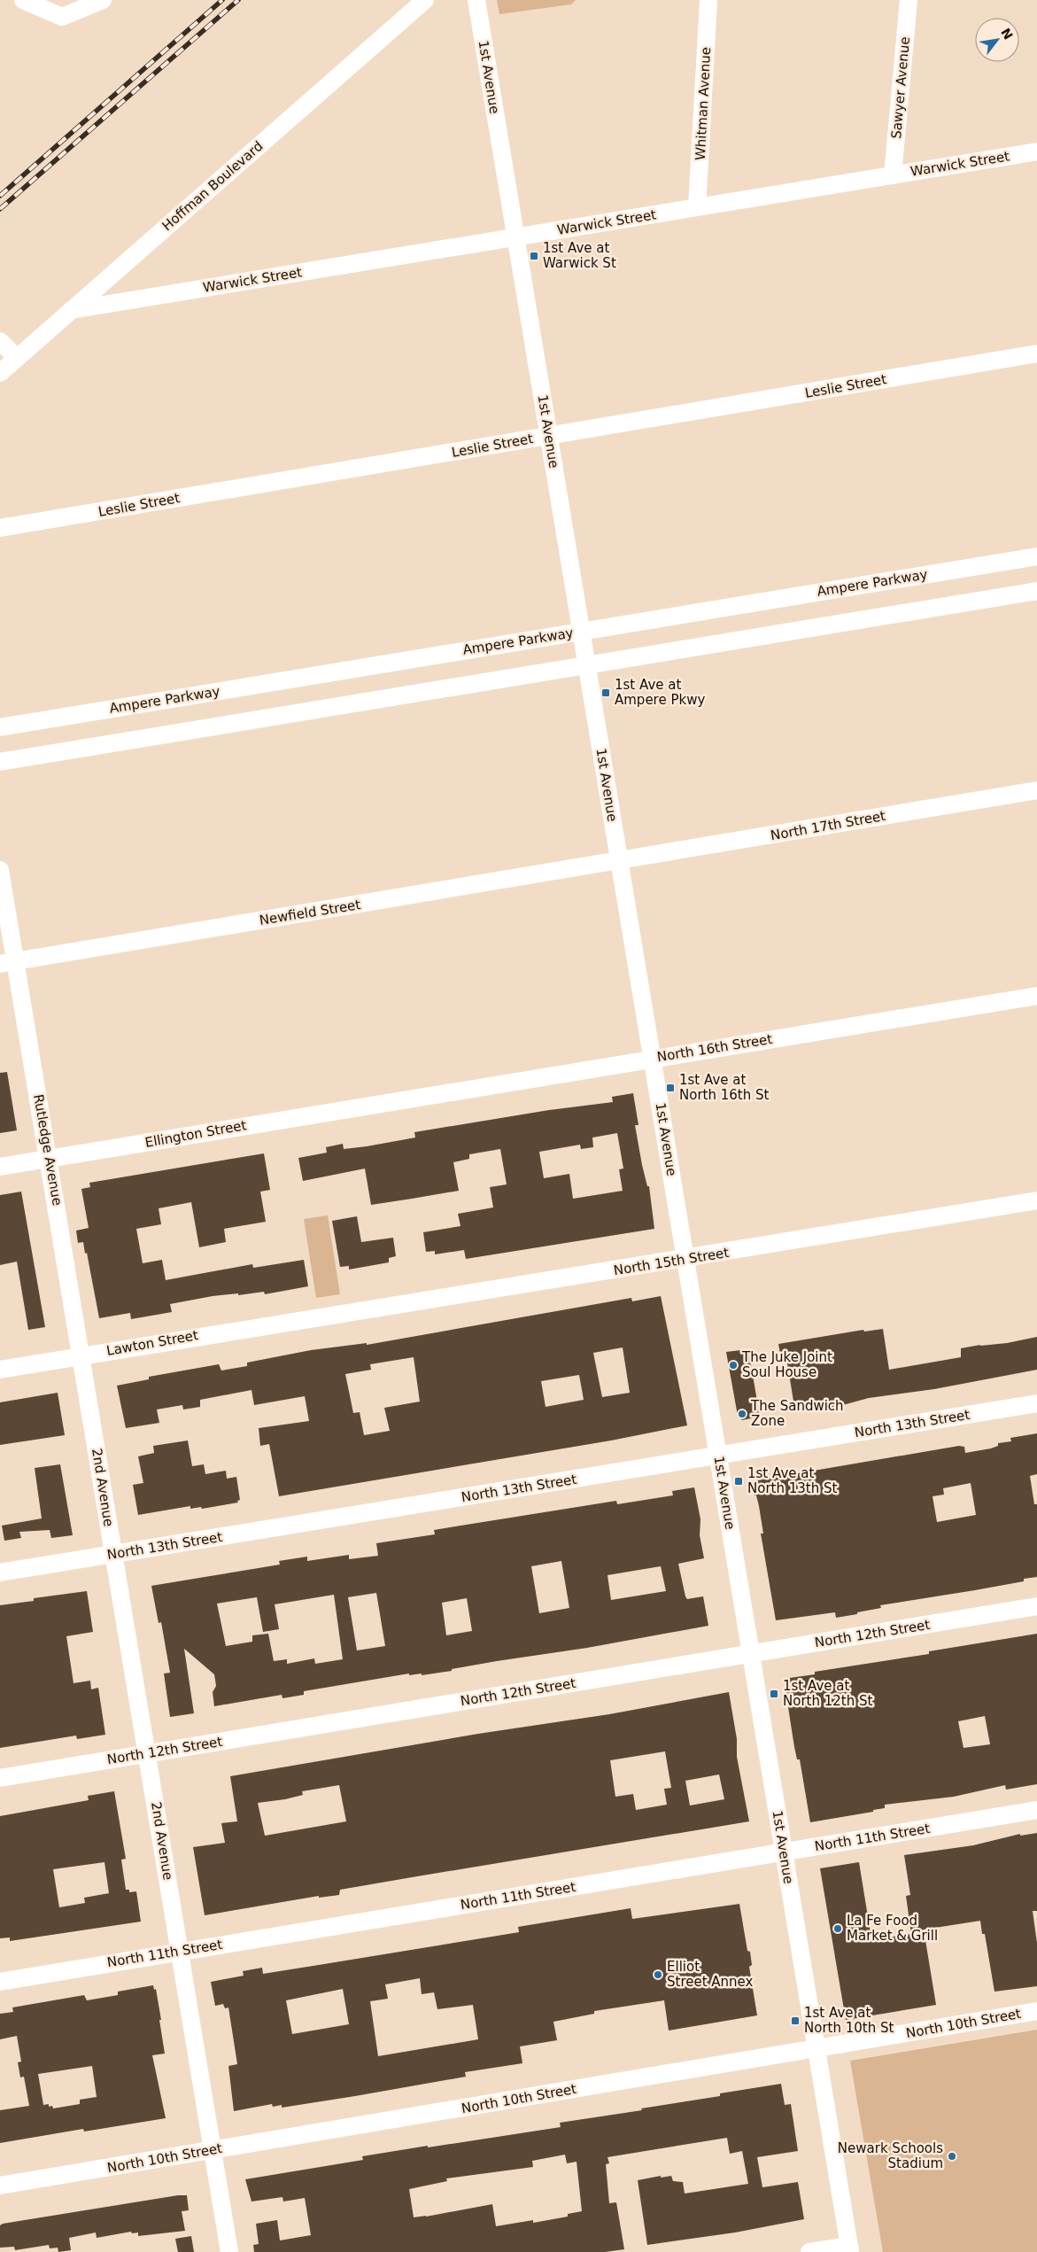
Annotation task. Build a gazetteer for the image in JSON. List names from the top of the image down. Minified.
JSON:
{"streets":{"street":["1st Avenue","Sawyer Avenue","Whitman Avenue","Warwick Street","Hoffman Boulevard","Leslie Street","Ampere Parkway","North 17th Street","Newfield Street","North 16th Street","Ellington Street","Rutledge Avenue","North 15th Street","Lawton Street","North 13th Street","2nd Avenue","North 12th Street","North 11th Street","North 10th Street"]},"crossings":[["1st Avenue","Warwick Street"],["1st Avenue","Leslie Street"],["1st Avenue","Ampere Parkway"],["1st Avenue","North 17th Street"],["1st Avenue","Newfield Street"],["1st Avenue","North 16th Street"],["1st Avenue","North 15th Street"],["1st Avenue","North 13th Street"],["1st Avenue","North 12th Street"],["1st Avenue","North 11th Street"],["1st Avenue","North 10th Street"],["Sawyer Avenue","Warwick Street"],["Whitman Avenue","Warwick Street"],["Warwick Street","Hoffman Boulevard"],["North 17th Street","Newfield Street"],["Newfield Street","Rutledge Avenue"],["North 16th Street","Ellington Street"],["Ellington Street","Rutledge Avenue"],["Rutledge Avenue","Lawton Street"],["Rutledge Avenue","2nd Avenue"],["North 15th Street","Lawton Street"],["North 13th Street","2nd Avenue"],["2nd Avenue","North 12th Street"],["2nd Avenue","North 11th Street"],["2nd Avenue","North 10th Street"]],"places":{"transit":["1st Ave at Warwick St","1st Ave at Ampere Pkwy","1st Ave at North 16th St","1st Ave at North 13th St","1st Ave at North 12th St","1st Ave at North 10th St"],"other":["The Juke Joint Soul House","The Sandwich Zone","La Fe Food Market & Grill","Elliot Street Annex","Newark Schools Stadium"]},"north":"top right"}
